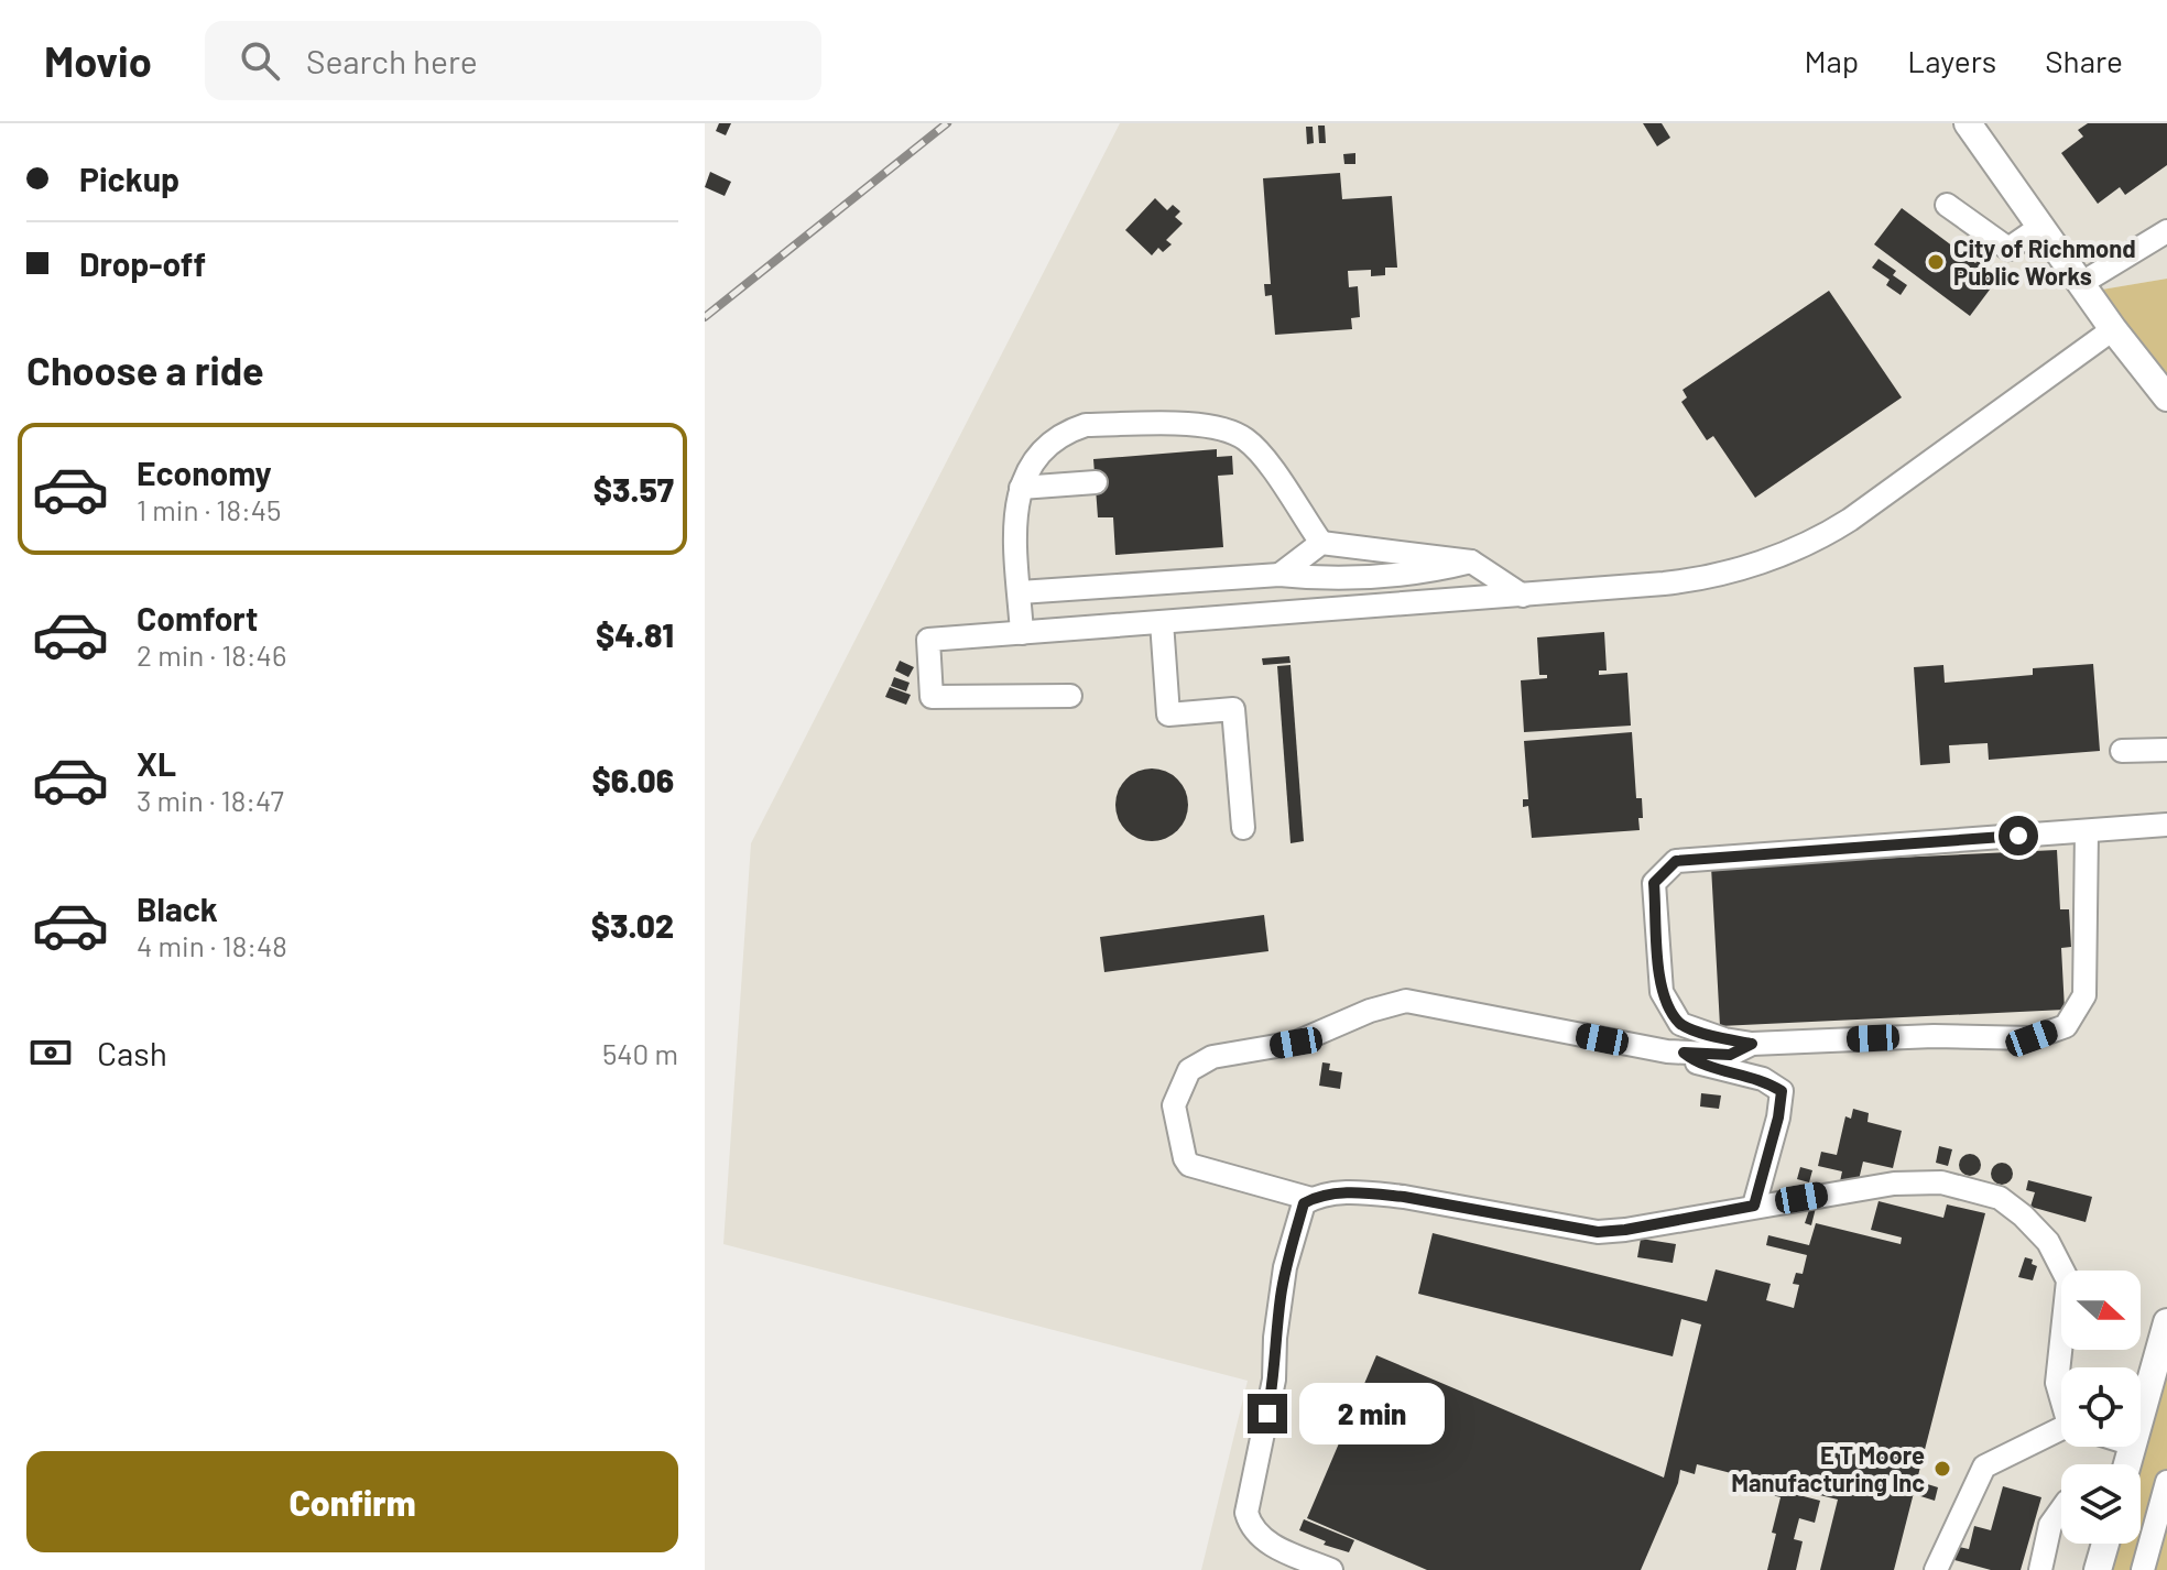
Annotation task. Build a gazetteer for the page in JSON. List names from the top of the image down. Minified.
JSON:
{"places":["City of Richmond Public Works","E T Moore Manufacturing Inc"],"north":"right","page":{"header":"Movio","search":"Search here","nav":["Map","Layers","Share"],"banner":["Pickup","Drop-off"],"heading":"Choose a ride","list":[{"name":"Economy","note":"1 min · 18:45","value":"$3.57"},{"name":"Comfort","note":"2 min · 18:46","value":"$4.81"},{"name":"XL","note":"3 min · 18:47","value":"$6.06"},{"name":"Black","note":"4 min · 18:48","value":"$3.02"}],"pay":["Cash","540 m"],"bubble":"2 min","buttons":"Confirm"}}
